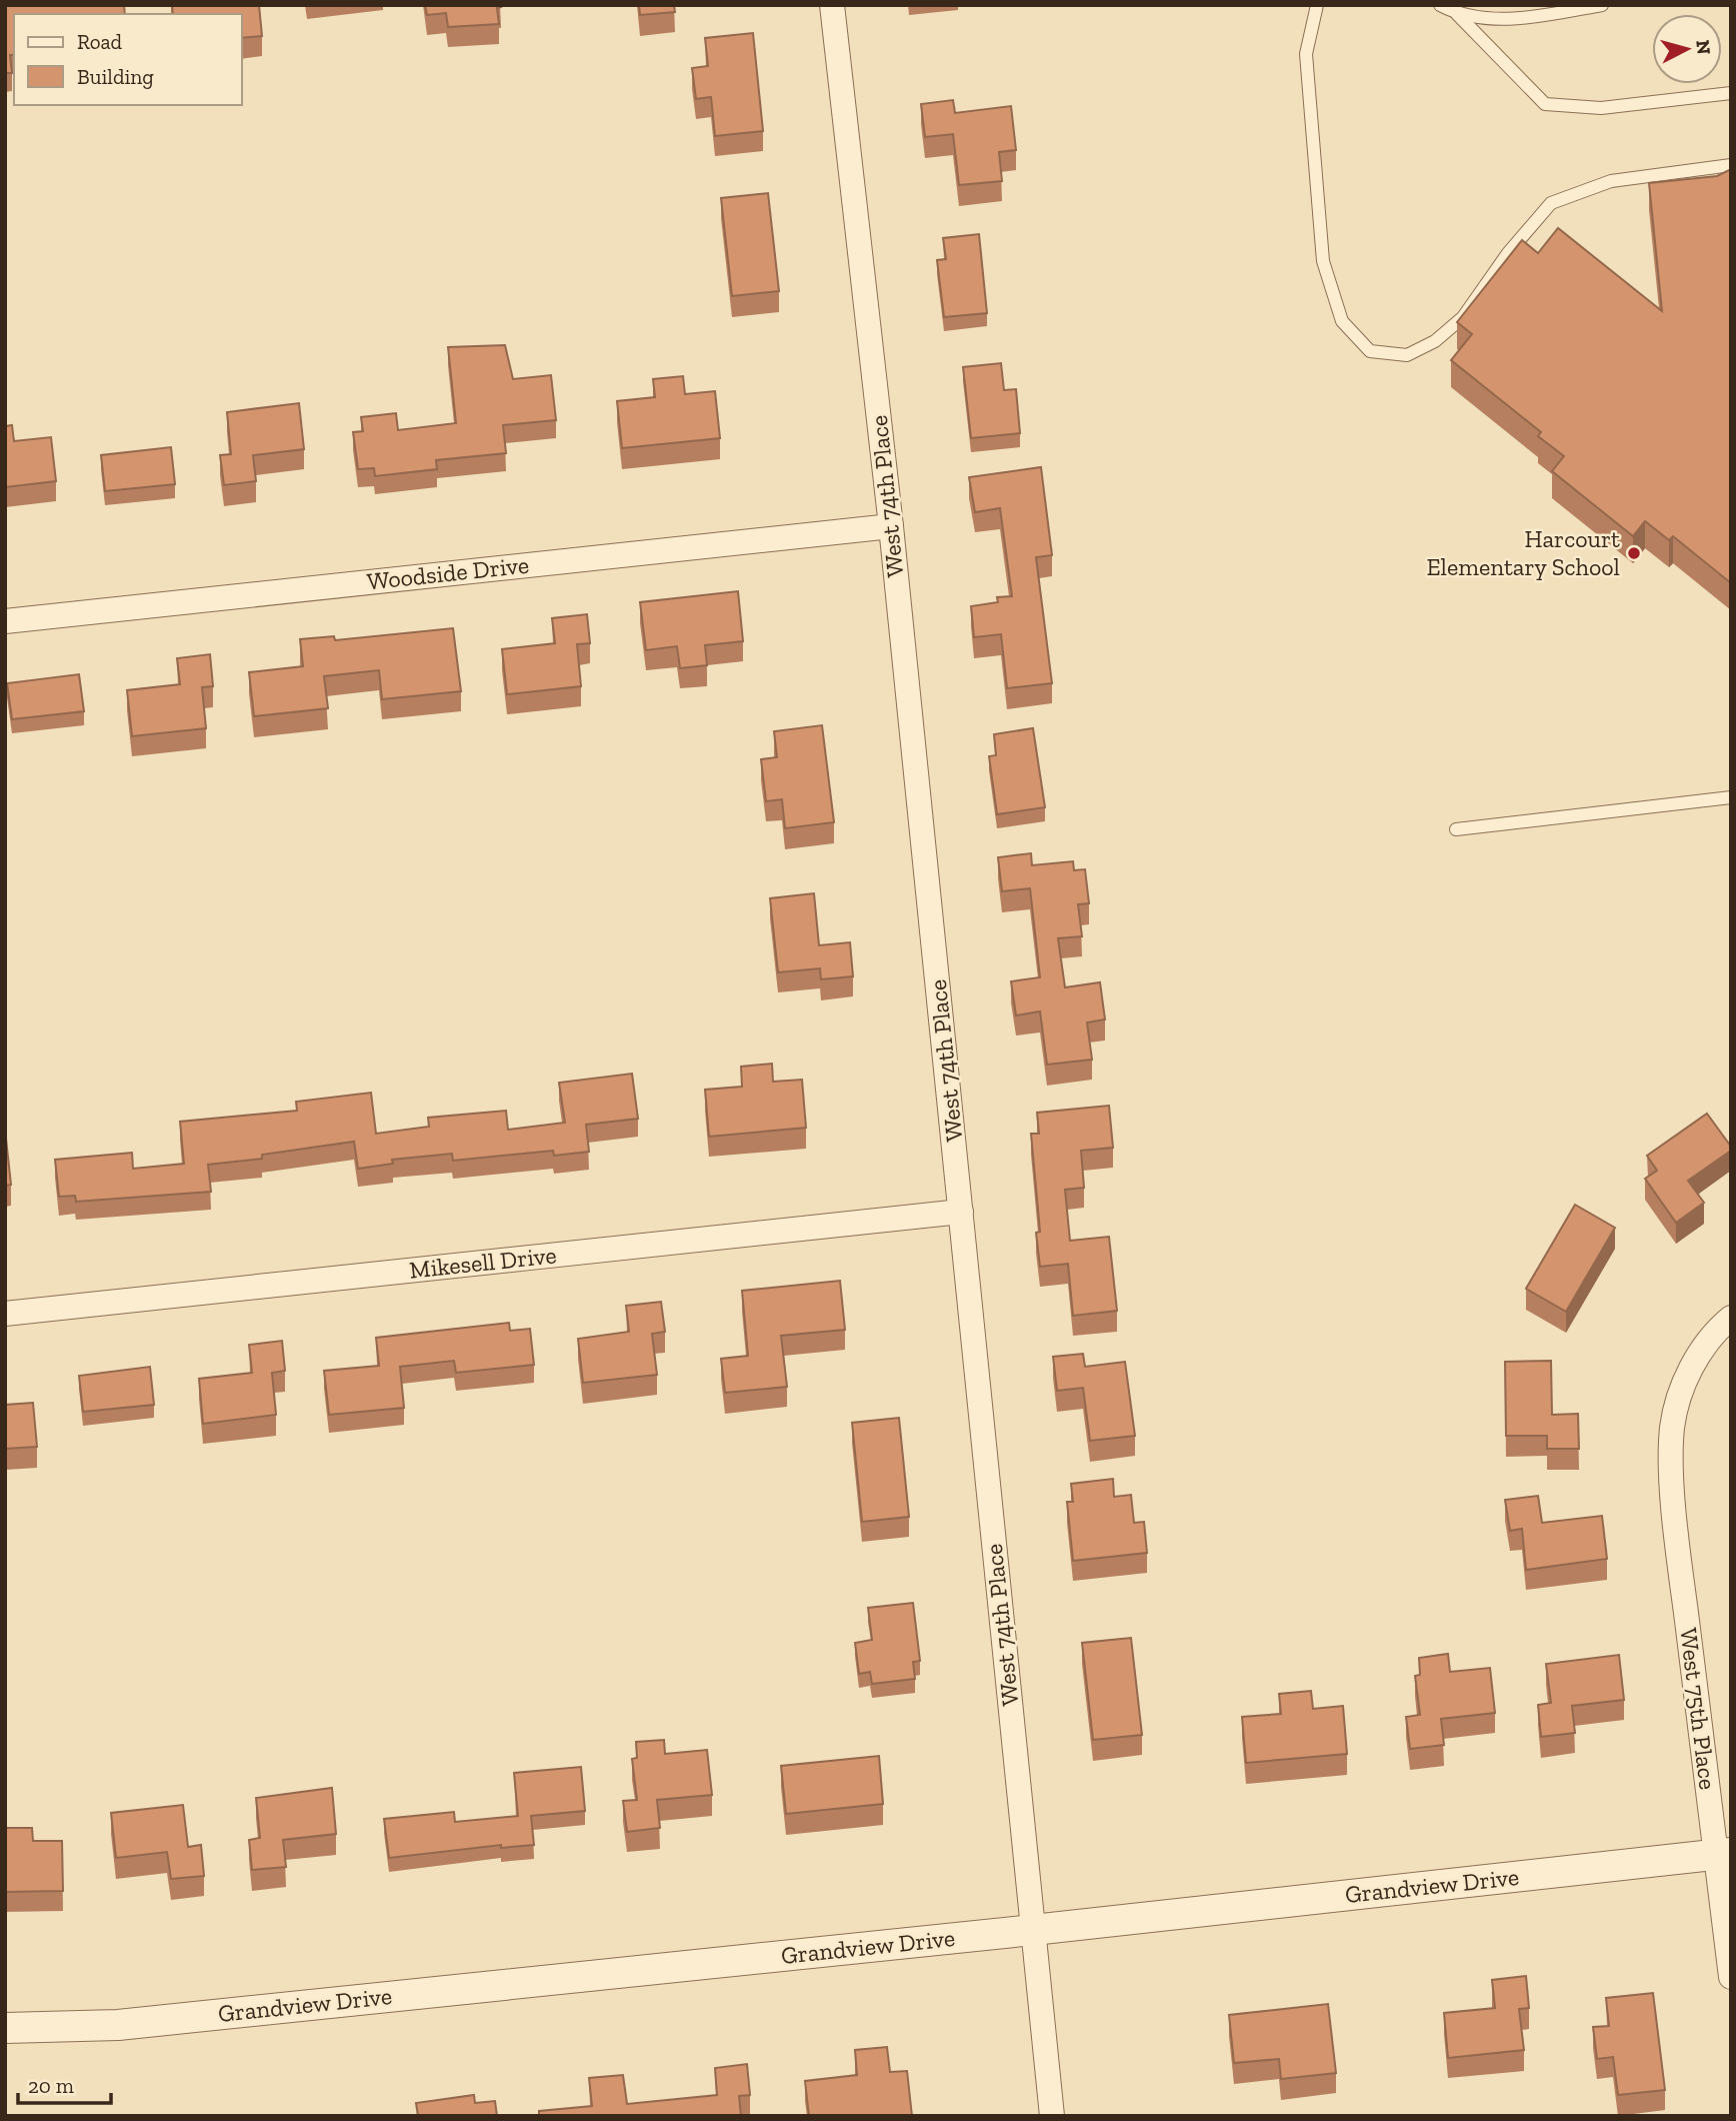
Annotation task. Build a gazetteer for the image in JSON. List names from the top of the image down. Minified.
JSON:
{"streets":{"street":["West 74th Place","Woodside Drive","Mikesell Drive","West 75th Place","Grandview Drive"]},"crossings":[["West 74th Place","Woodside Drive"],["West 74th Place","Mikesell Drive"],["West 74th Place","Grandview Drive"],["West 75th Place","Grandview Drive"]],"places":["Harcourt Elementary School"],"legend":["Road","Building"],"scale_bar":"20 m","north":"right"}
